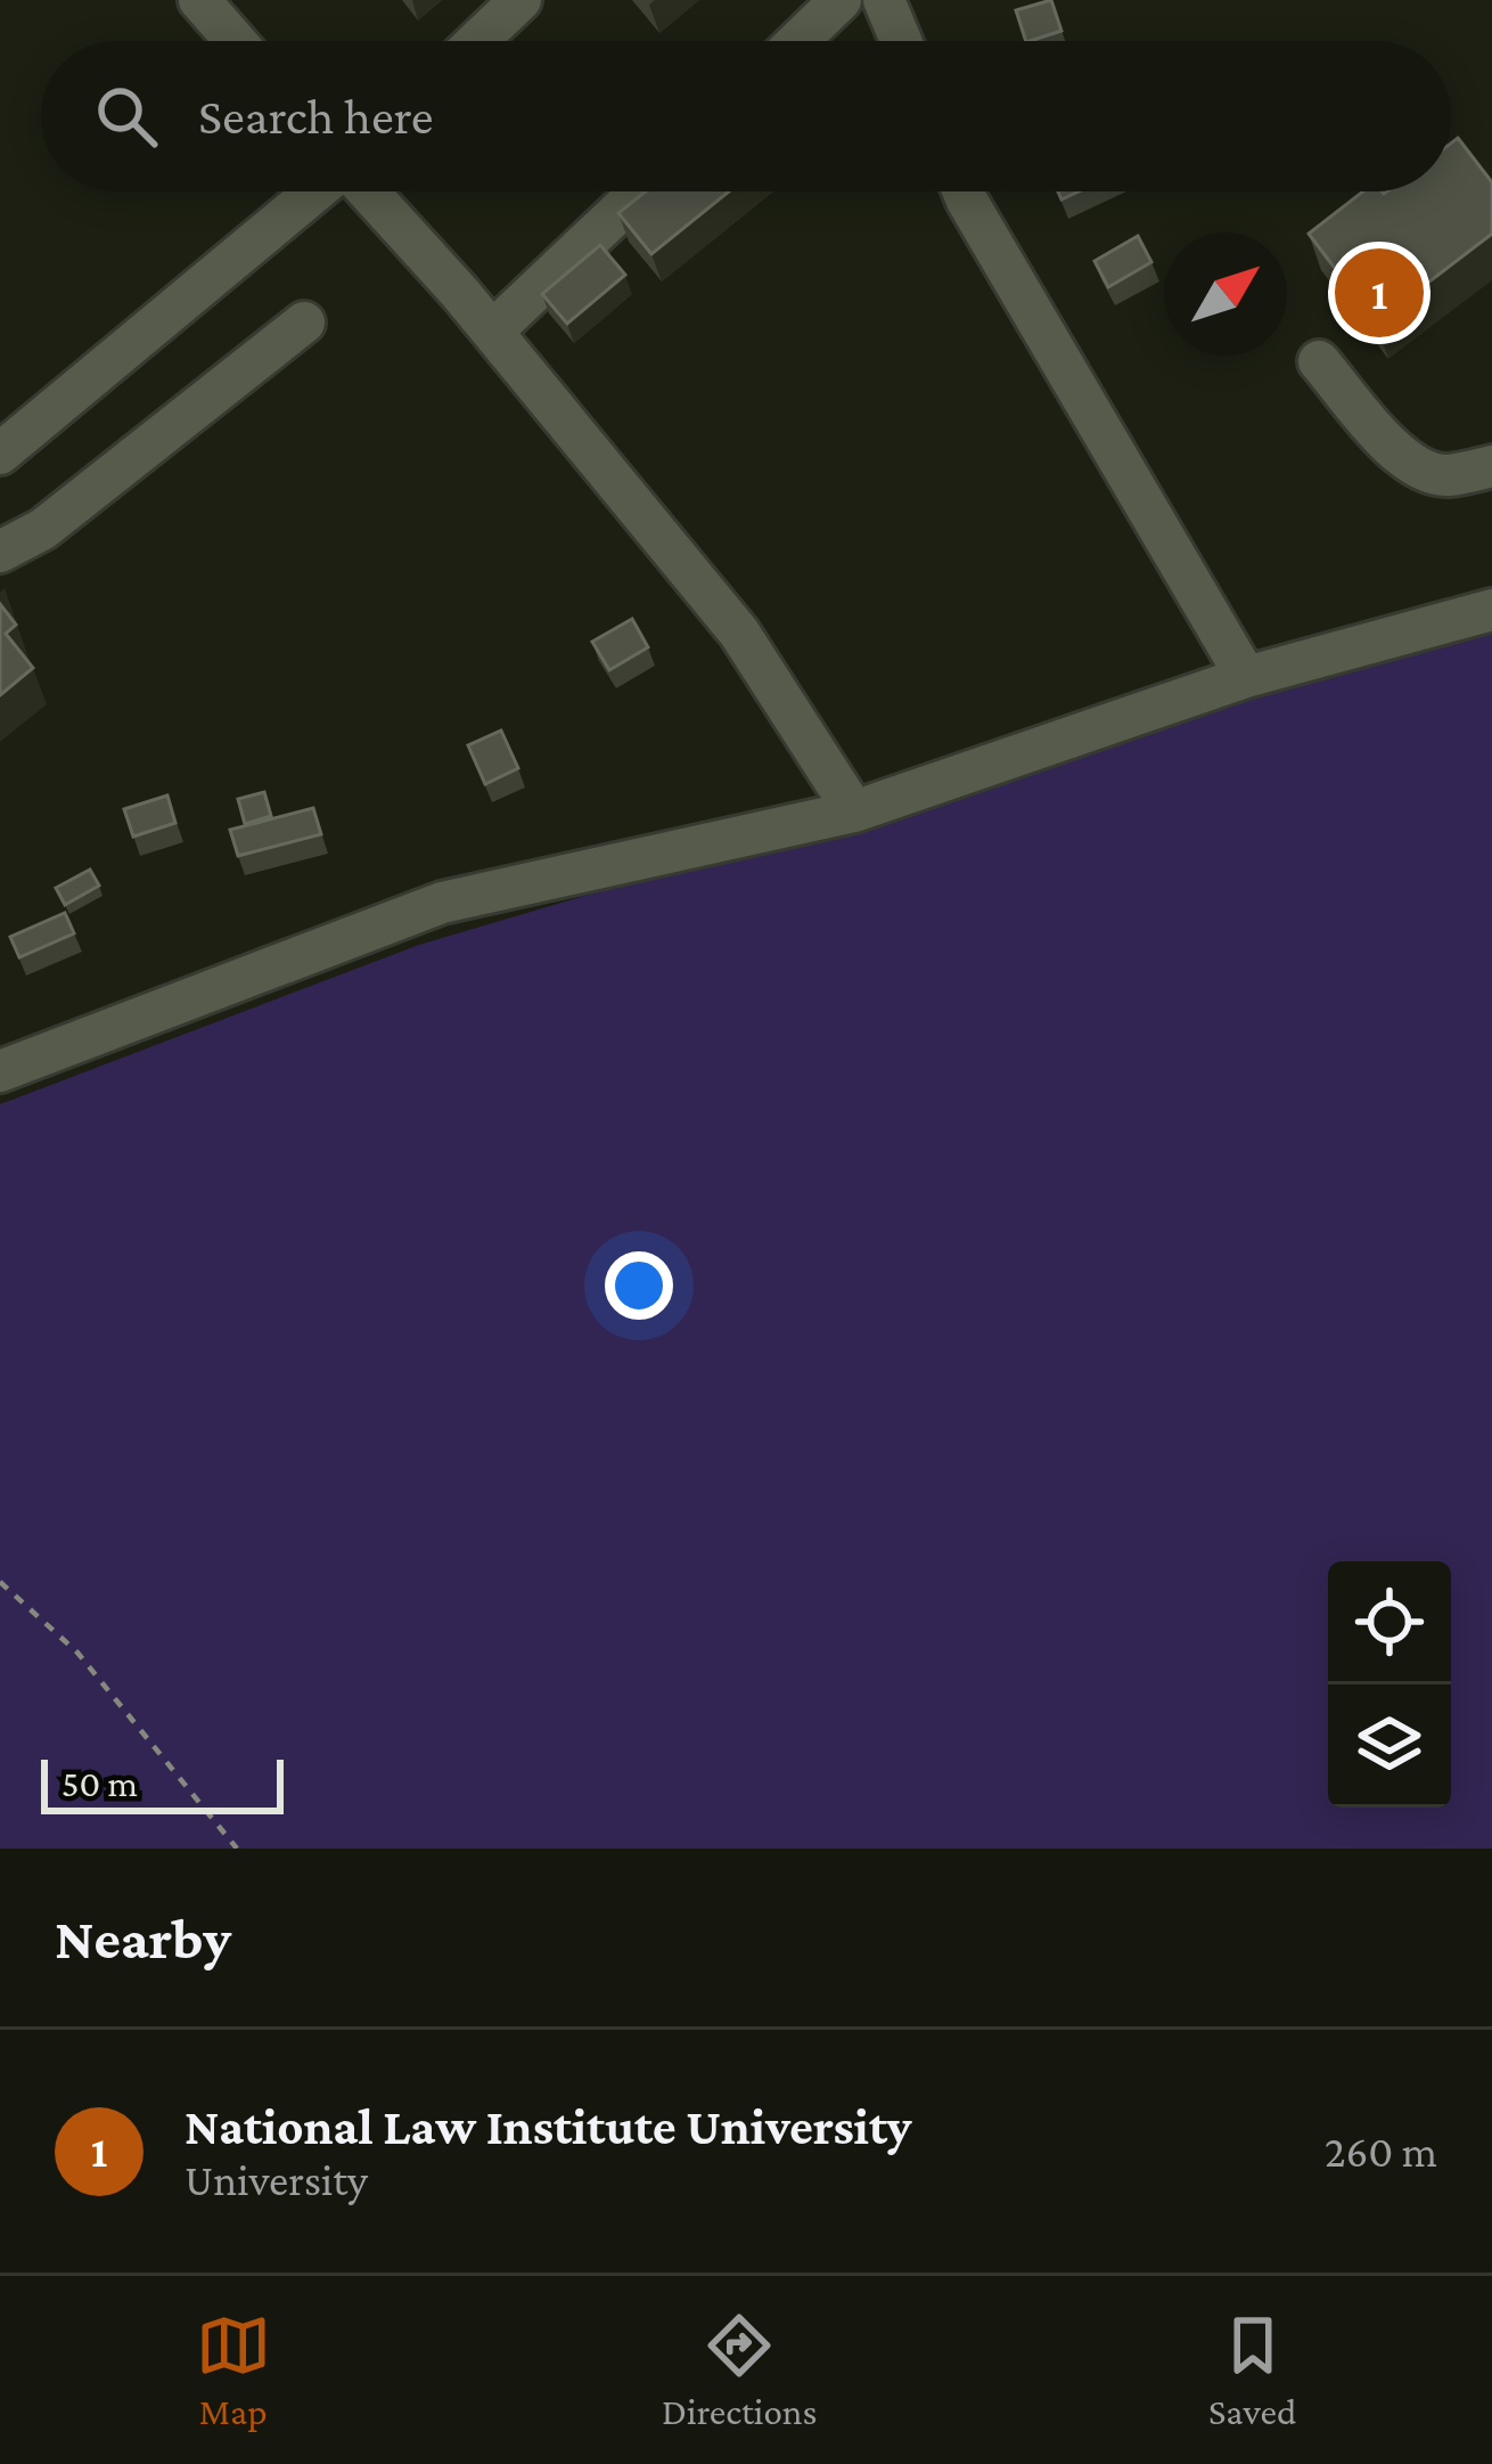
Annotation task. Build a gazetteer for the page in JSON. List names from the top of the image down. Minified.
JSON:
{"scale_bar":"50 m","north":"top right","page":{"search":"Search here","pins":"1","scale":"50 m","heading":"Nearby","list":[{"mark":"1","name":"National Law Institute University","note":"University","value":"260 m"}],"nav":["Map","Directions","Saved"]}}
